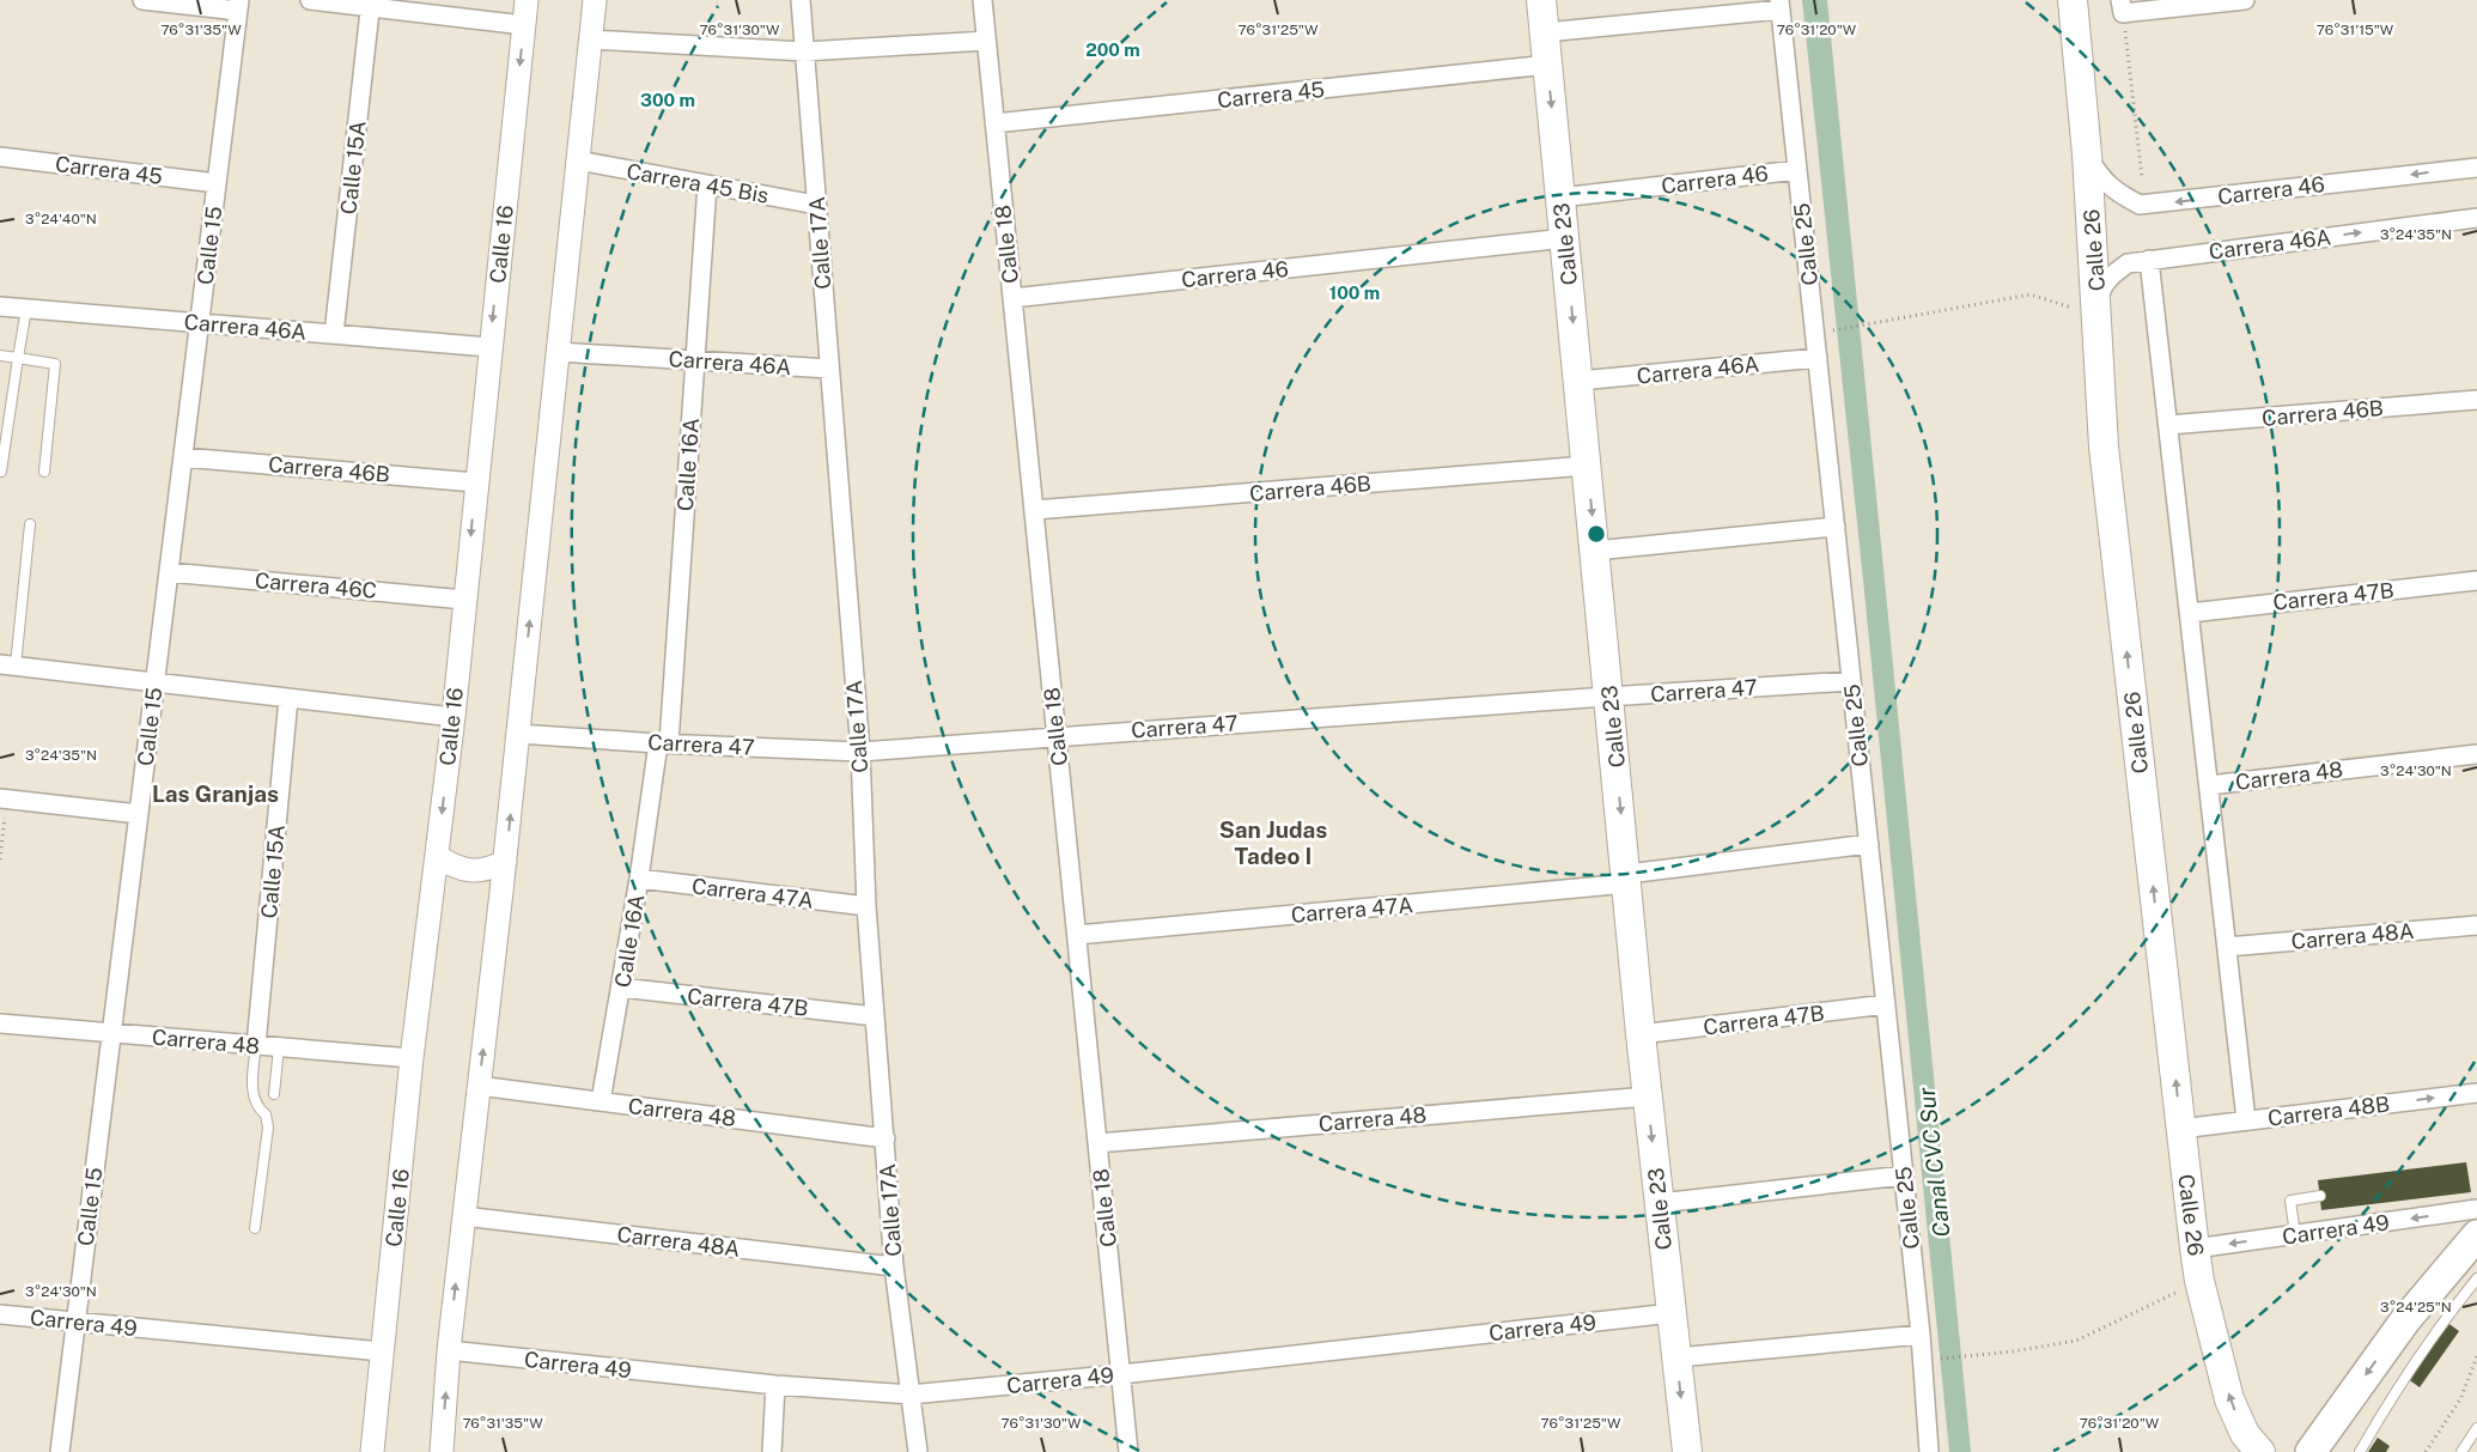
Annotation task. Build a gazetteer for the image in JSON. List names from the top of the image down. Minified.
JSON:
{"streets":{"main road":["Calle 23","Calle 26"],"street":["Carrera 45","Calle 15A","Carrera 46","Carrera 45 Bis","Calle 17A","Calle 16","Calle 18","Calle 25","Carrera 46A","Calle 15","Carrera 46B","Calle 16A","Carrera 46C","Carrera 47B","Carrera 47","Carrera 48","Carrera 47A","Carrera 48A","Carrera 48B","Carrera 49"]},"crossings":[["Carrera 45","Calle 18"],["Carrera 45","Calle 23"],["Carrera 45","Calle 15"],["Calle 15A","Carrera 46A"],["Calle 15A","Carrera 48"],["Carrera 46","Calle 18"],["Carrera 46","Calle 23"],["Carrera 46","Calle 25"],["Carrera 46","Calle 26"],["Carrera 45 Bis","Calle 17A"],["Carrera 45 Bis","Calle 16A"],["Calle 17A","Carrera 46A"],["Calle 17A","Carrera 47B"],["Calle 17A","Carrera 47"],["Calle 17A","Carrera 48"],["Calle 17A","Carrera 47A"],["Calle 17A","Carrera 48A"],["Calle 17A","Carrera 49"],["Calle 16","Carrera 46A"],["Calle 16","Carrera 46B"],["Calle 16","Carrera 46C"],["Calle 16","Carrera 48"],["Calle 16","Carrera 49"],["Calle 18","Carrera 46B"],["Calle 18","Carrera 47"],["Calle 18","Carrera 48"],["Calle 18","Carrera 47A"],["Calle 18","Carrera 49"],["Calle 23","Carrera 46A"],["Calle 23","Carrera 46B"],["Calle 23","Carrera 47B"],["Calle 23","Carrera 47"],["Calle 23","Carrera 48"],["Calle 23","Carrera 47A"],["Calle 23","Carrera 49"],["Calle 25","Carrera 46A"],["Calle 25","Carrera 47B"],["Calle 25","Carrera 47"],["Calle 25","Carrera 47A"],["Carrera 46A","Calle 15"],["Carrera 46A","Calle 26"],["Carrera 46A","Calle 16A"],["Calle 15","Carrera 46B"],["Calle 15","Carrera 46C"],["Calle 15","Carrera 48"],["Calle 15","Carrera 49"],["Calle 26","Carrera 48B"],["Calle 26","Carrera 49"],["Calle 16A","Carrera 47B"],["Calle 16A","Carrera 47"],["Calle 16A","Carrera 48"],["Calle 16A","Carrera 47A"]],"one_way":["Calle 23","Calle 26","Carrera 48B"],"districts":["Las Granjas","San Judas Tadeo I"],"water":["Canal CVC Sur"],"coordinates":["76°31'35\"W","76°31'30\"W","76°31'25\"W","76°31'20\"W","76°31'15\"W","3°24'40\"N","3°24'35\"N","3°24'30\"N","3°24'25\"N"],"rings":["200 m","300 m","100 m"]}
